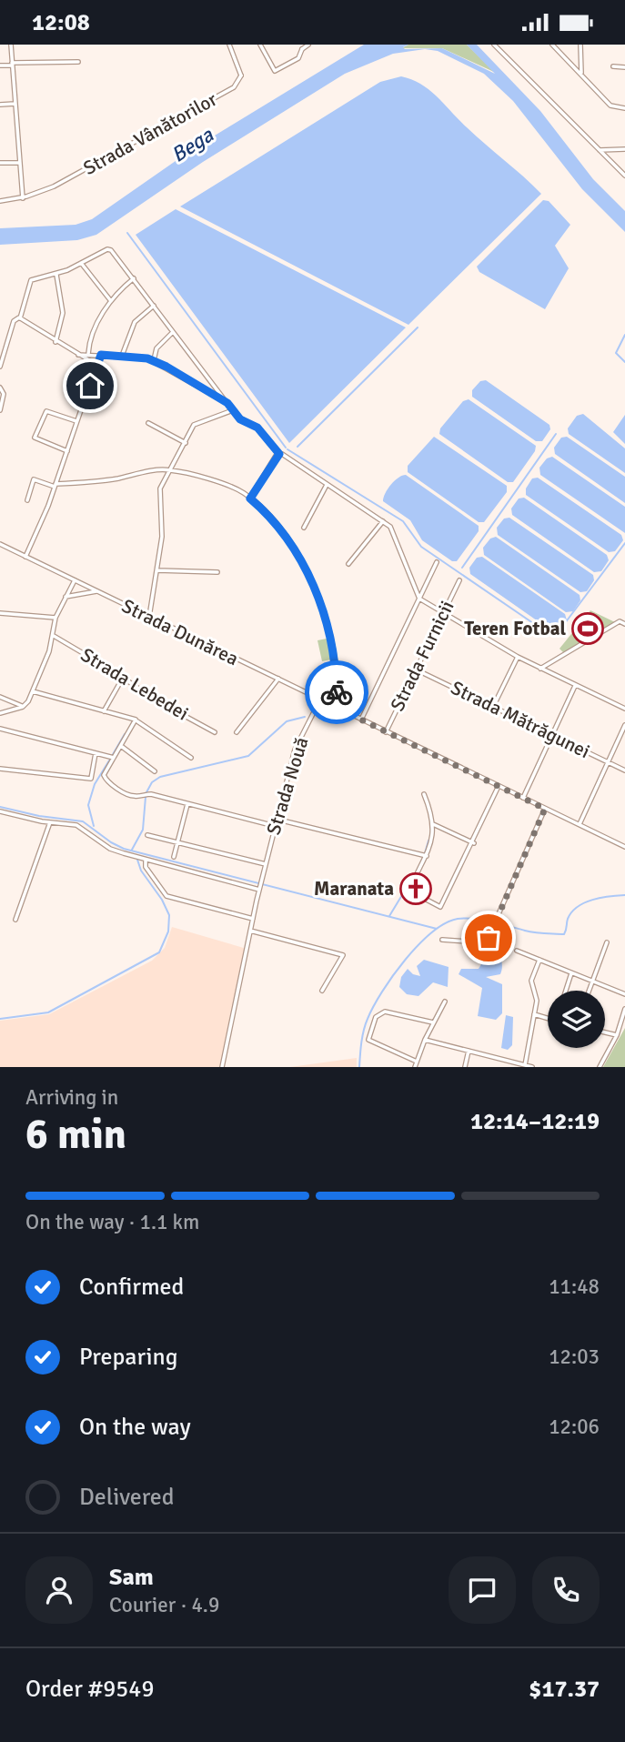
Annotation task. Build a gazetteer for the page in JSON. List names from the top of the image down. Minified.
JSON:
{"streets":{"street":["Strada Vânătorilor","Strada Dunărea","Strada Furnicii","Strada Lebedei","Strada Mătrăgunei","Strada Nouă"]},"crossings":[["Strada Dunărea","Strada Furnicii"],["Strada Dunărea","Strada Nouă"],["Strada Furnicii","Strada Mătrăgunei"]],"water":["Bega"],"places":{"sports":["Teren Fotbal"],"church":["Maranata"]},"page":{"status":"12:08","heading":["6 min","Arriving in","12:14–12:19"],"panel":["Sam","Courier · 4.9","Order #9549","$17.37"],"bar":"On the way · 1.1 km","list":[["Confirmed","11:48"],["Preparing","12:03"],["On the way","12:06"],"Delivered"]}}
